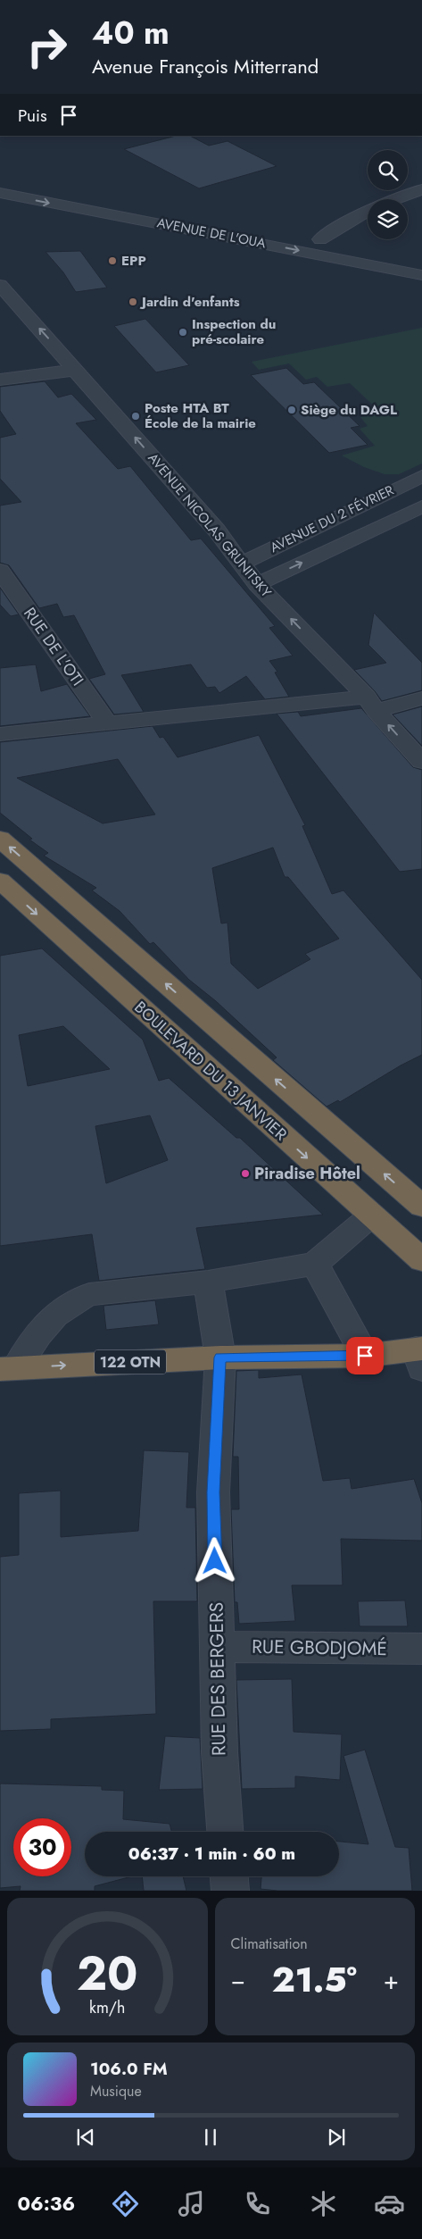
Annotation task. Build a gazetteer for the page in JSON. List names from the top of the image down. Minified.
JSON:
{"streets":{"highway":["BOULEVARD DU 13 JANVIER","122 OTN"],"street":["AVENUE DE L'OUA","AVENUE DU 2 FÉVRIER","AVENUE NICOLAS GRUNITSKY","RUE DE L'OTI","RUE GBODJOMÉ","RUE DES BERGERS"]},"crossings":[["AVENUE DU 2 FÉVRIER","AVENUE NICOLAS GRUNITSKY"],["122 OTN","RUE DES BERGERS"],["RUE GBODJOMÉ","RUE DES BERGERS"]],"one_way":["AVENUE NICOLAS GRUNITSKY"],"places":["EPP","Jardin d'enfants","Inspection du pré-scolaire","Siège du DAGL","Poste HTA BT École de la mairie","Piradise Hôtel"],"page":{"turn":["40 m","Avenue François Mitterrand"],"then":"Puis","limit":"30","trip":"06:37 · 1 min · 60 m","tile":"Climatisation","heat":["−","21.5°","+"],"song":["106.0 FM","Musique"],"tabs":"06:36","gauge":["20","km/h"]}}
